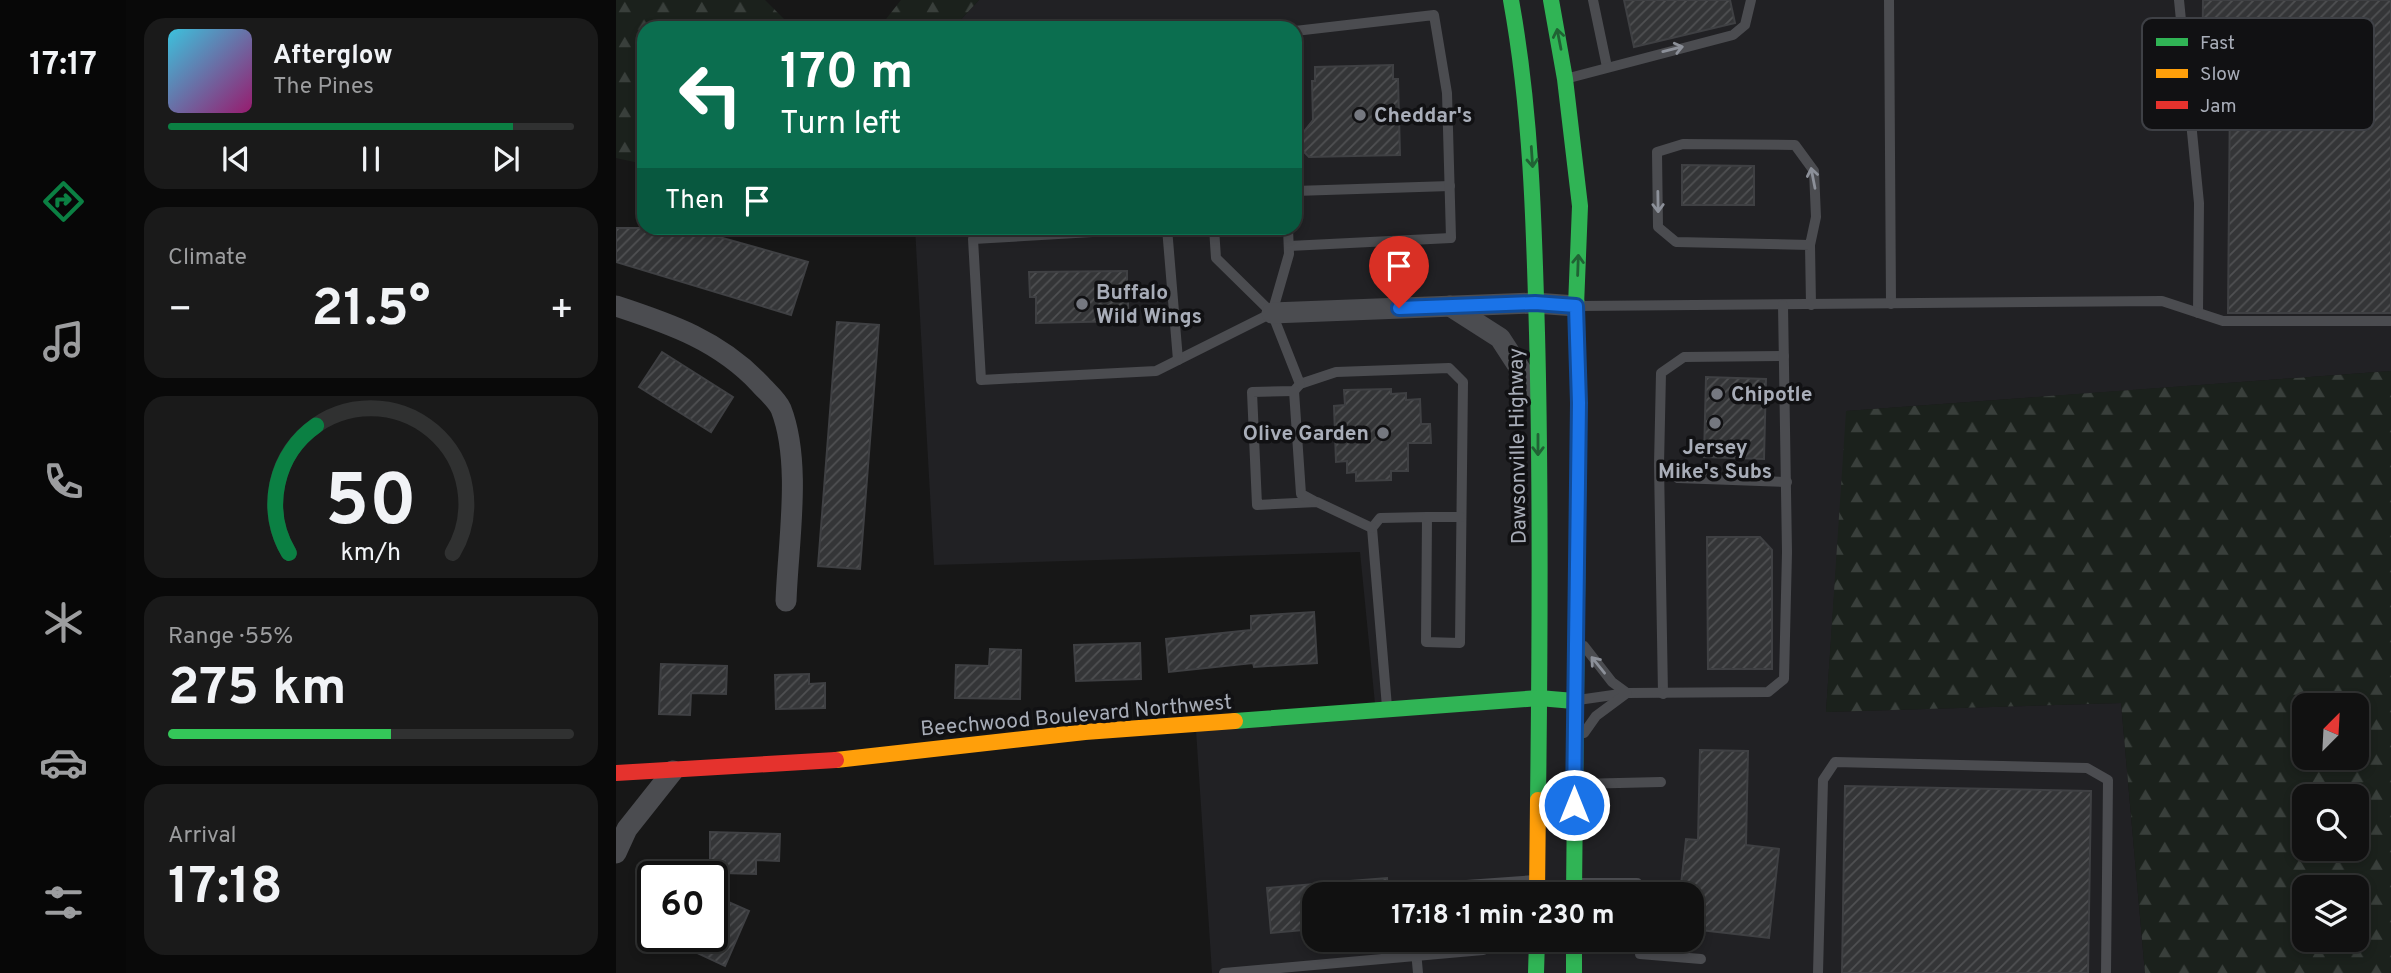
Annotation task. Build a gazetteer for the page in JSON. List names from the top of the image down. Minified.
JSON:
{"streets":{"main road":["Dawsonville Highway","Beechwood Boulevard Northwest"]},"crossings":[["Dawsonville Highway","Beechwood Boulevard Northwest"]],"places":["Cheddar's","Buffalo Wild Wings","Chipotle","Jersey Mike's Subs","Olive Garden"],"legend":["Fast","Slow","Jam"],"north":"top right","page":{"tabs":"17:17","turn":["170 m","Turn left"],"song":["Afterglow","The Pines"],"then":"Then","tile":["Climate",["Range · 55%","275 km"],["Arrival","17:18"]],"heat":["−","21.5°","+"],"limit":"60","trip":"17:18 · 1 min · 230 m","gauge":["50","km/h"]}}
